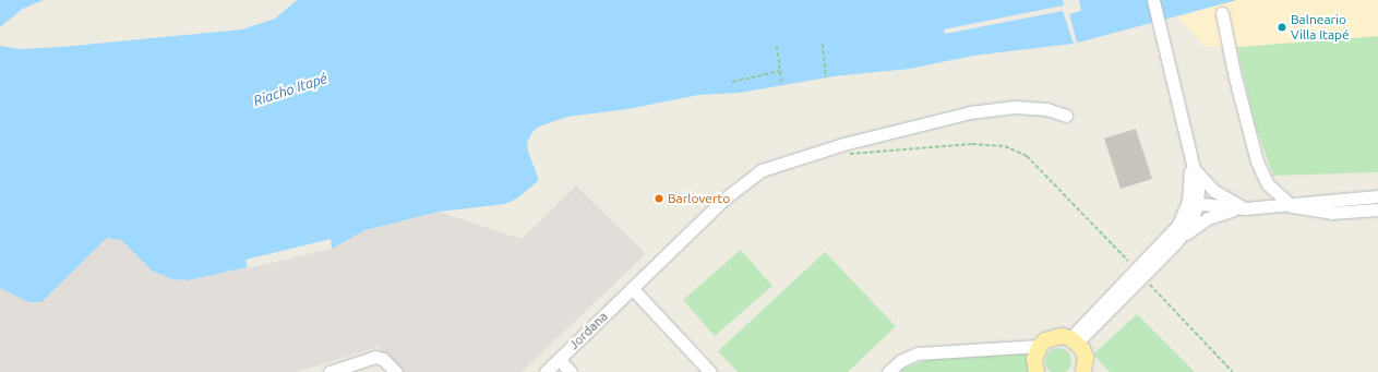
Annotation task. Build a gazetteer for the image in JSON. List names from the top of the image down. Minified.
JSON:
{"streets":{"street":["Jordana"]},"water":["Riacho Itapé"],"places":["Balneario Villa Itapé","Barloverto"]}
